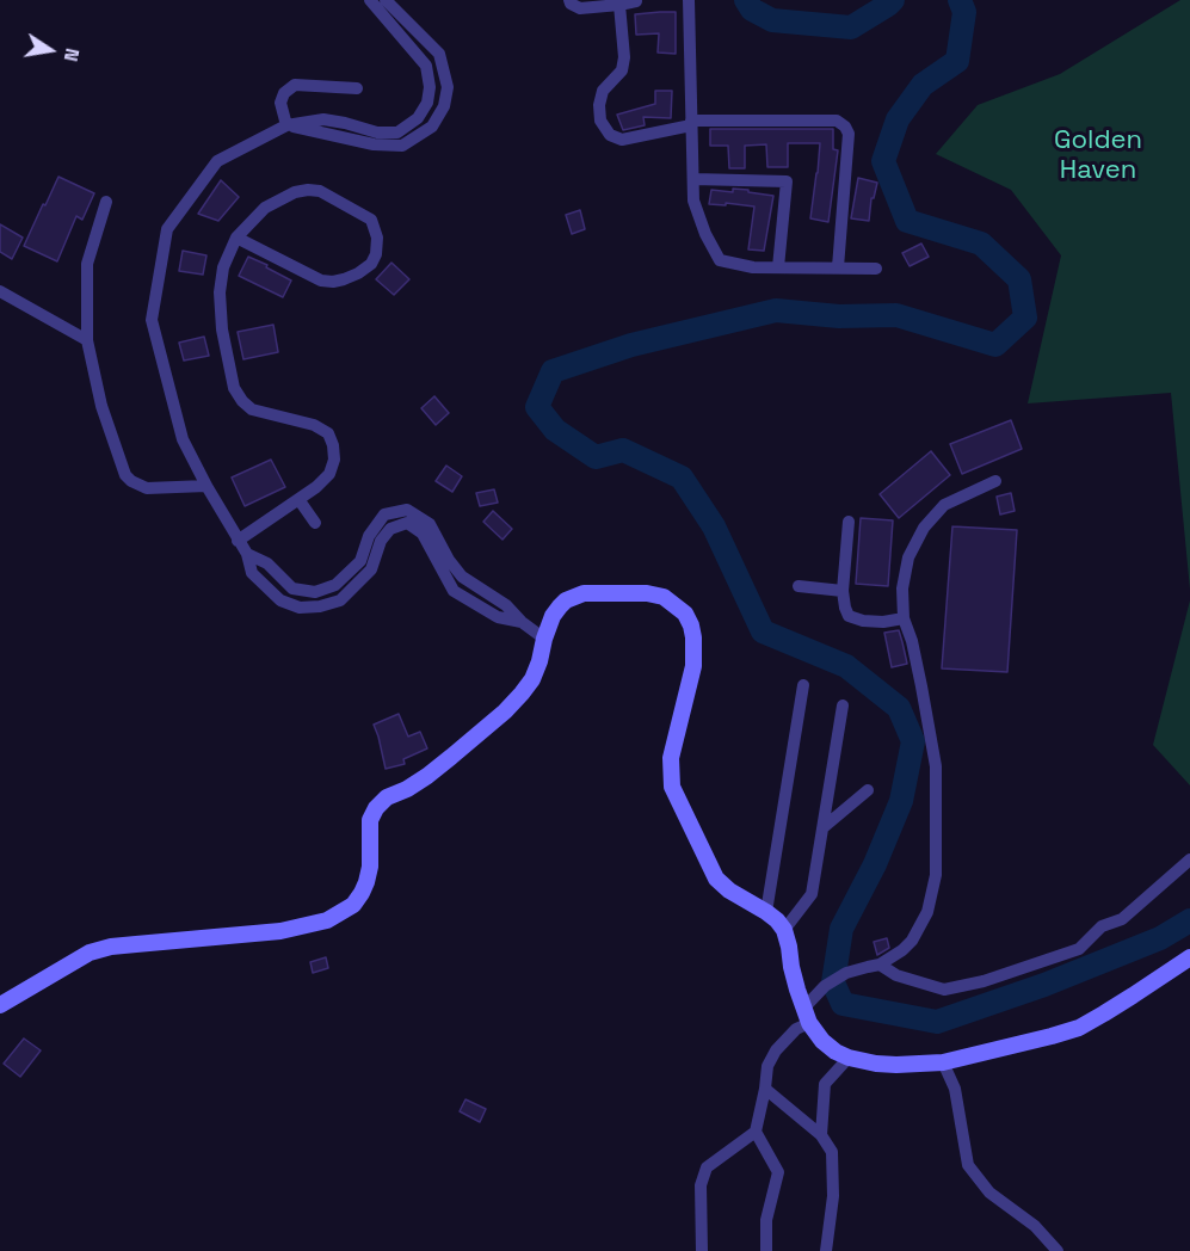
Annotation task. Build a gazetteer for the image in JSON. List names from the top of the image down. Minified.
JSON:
{"parks":["Golden Haven"],"north":"right"}
